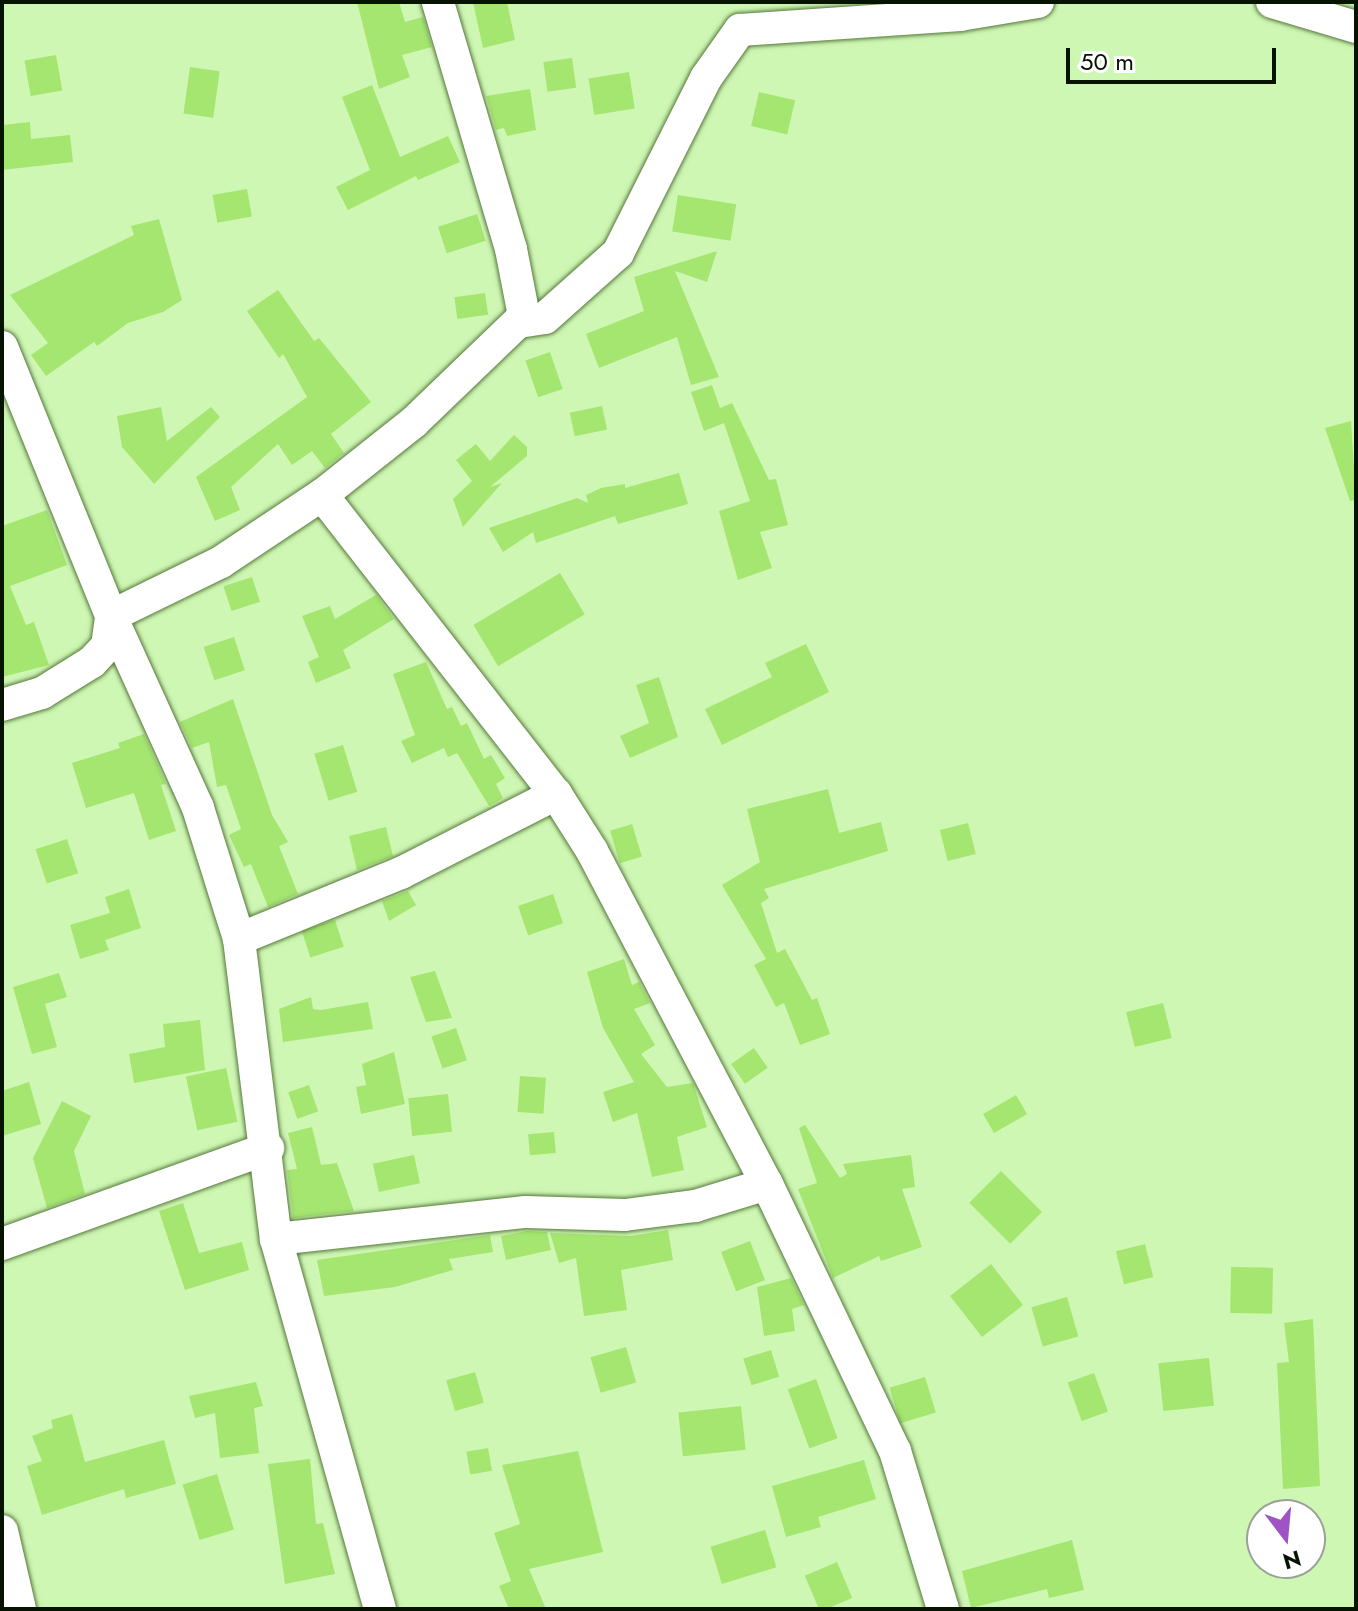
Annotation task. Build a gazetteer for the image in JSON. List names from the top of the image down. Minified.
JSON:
{"scale_bar":"50 m","north":"bottom"}
